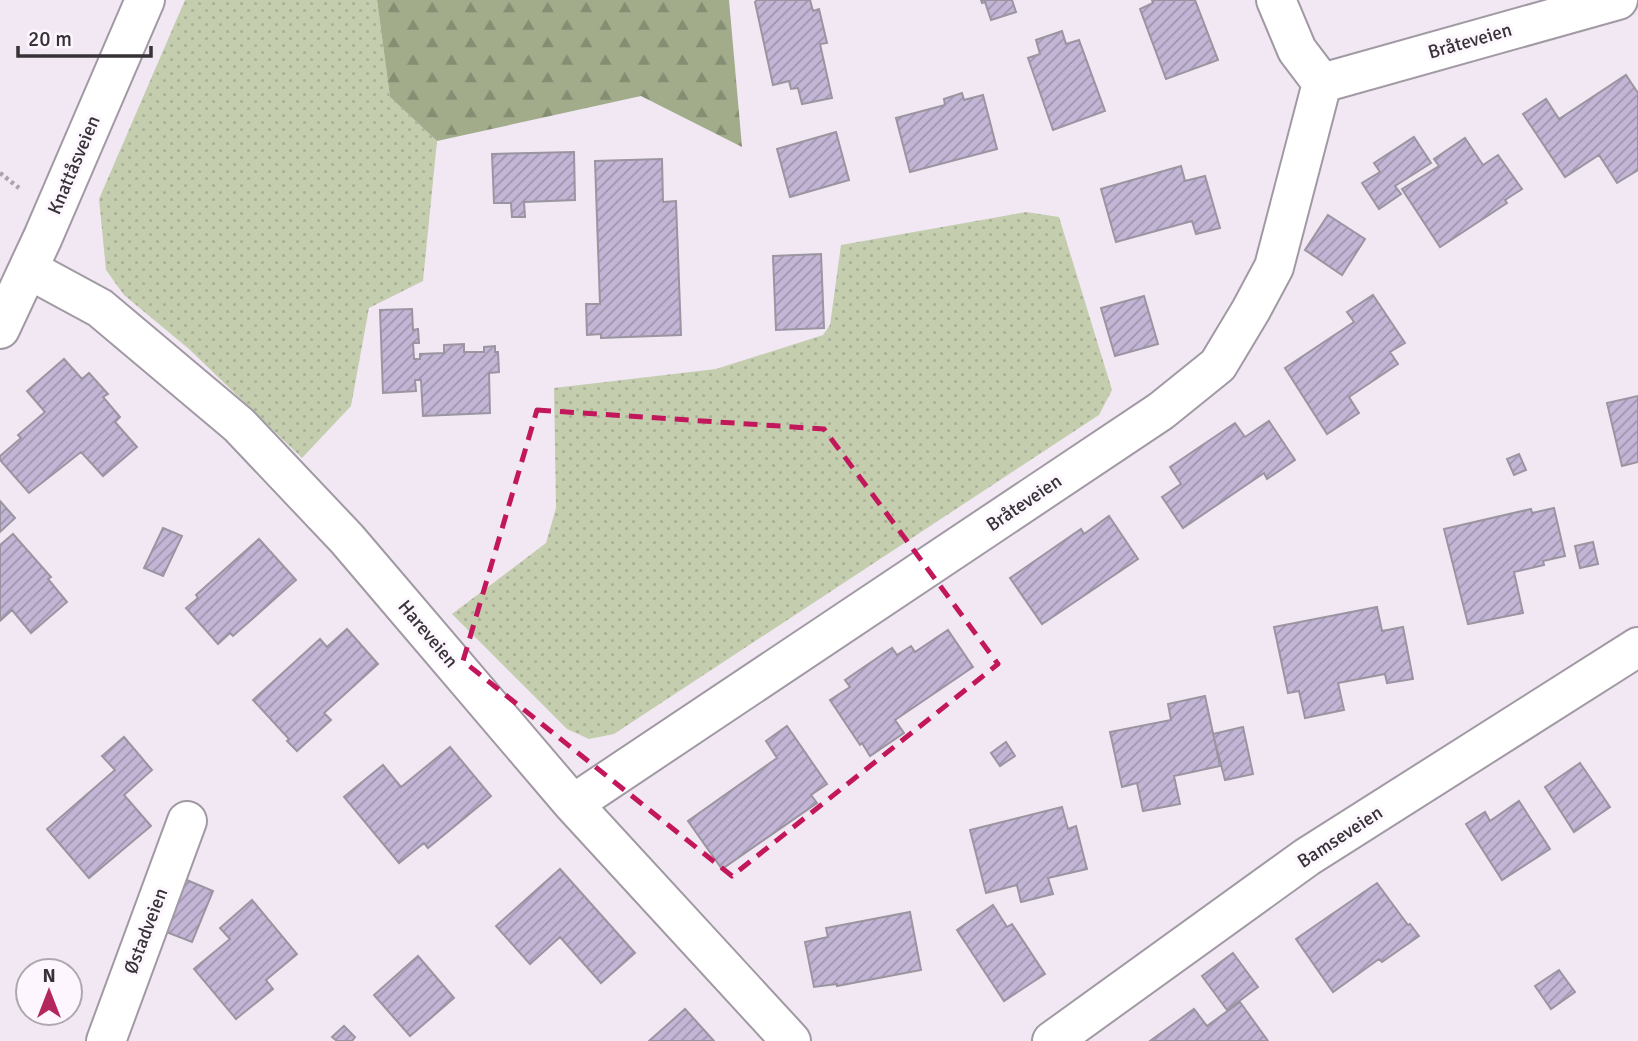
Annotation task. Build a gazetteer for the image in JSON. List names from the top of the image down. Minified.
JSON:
{"streets":{"street":["Bråteveien","Knattåsveien","Hareveien","Bamseveien","Østadveien"]},"crossings":[["Bråteveien","Hareveien"],["Knattåsveien","Hareveien"]],"scale_bar":"20 m","north":"top"}
